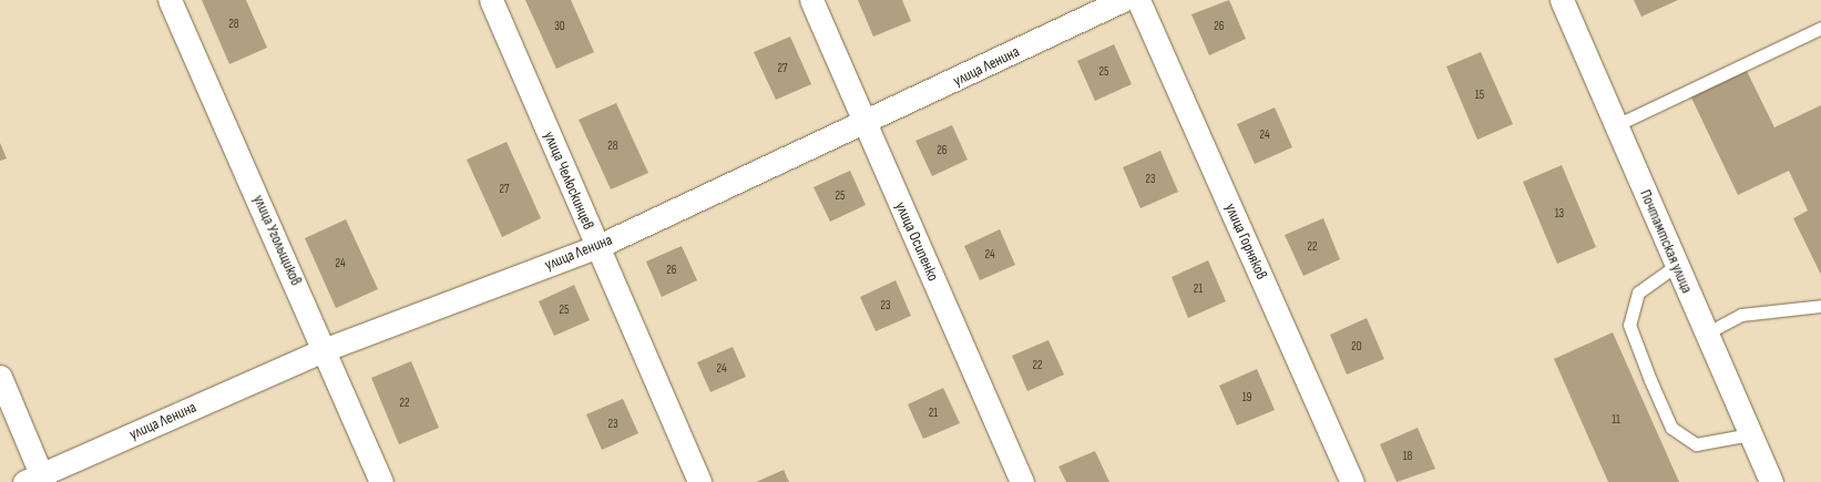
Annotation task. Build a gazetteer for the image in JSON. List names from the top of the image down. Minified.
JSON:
{"streets":{"street":["улица Ленина","улица Челюскинцев","улица Угольщиков","улица Осипенко","улица Горняков","Почтамтская улица"]},"crossings":[["улица Ленина","улица Челюскинцев"],["улица Ленина","улица Угольщиков"],["улица Ленина","улица Осипенко"]],"house_numbers":["28","30","26","27","25","15","24","28","26","23","27","25","13","22","24","24","26","21","23","25","20","22","24","19","22","21","11","23","18"]}
